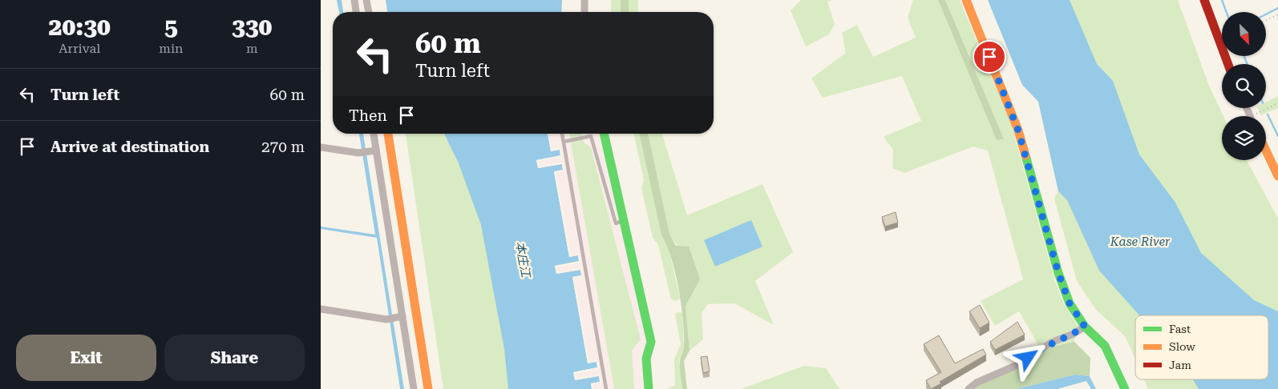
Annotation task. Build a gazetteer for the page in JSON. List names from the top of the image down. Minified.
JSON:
{"water":["Kase River","本庄江"],"legend":["Fast","Slow","Jam"],"north":"bottom right","page":{"eta":["20:30","Arrival","5","min","330","m"],"turn":["60 m","Turn left"],"list":[{"name":"Turn left","value":"60 m"},{"name":"Arrive at destination","value":"270 m"}],"then":"Then","buttons":["Exit","Share"]}}
